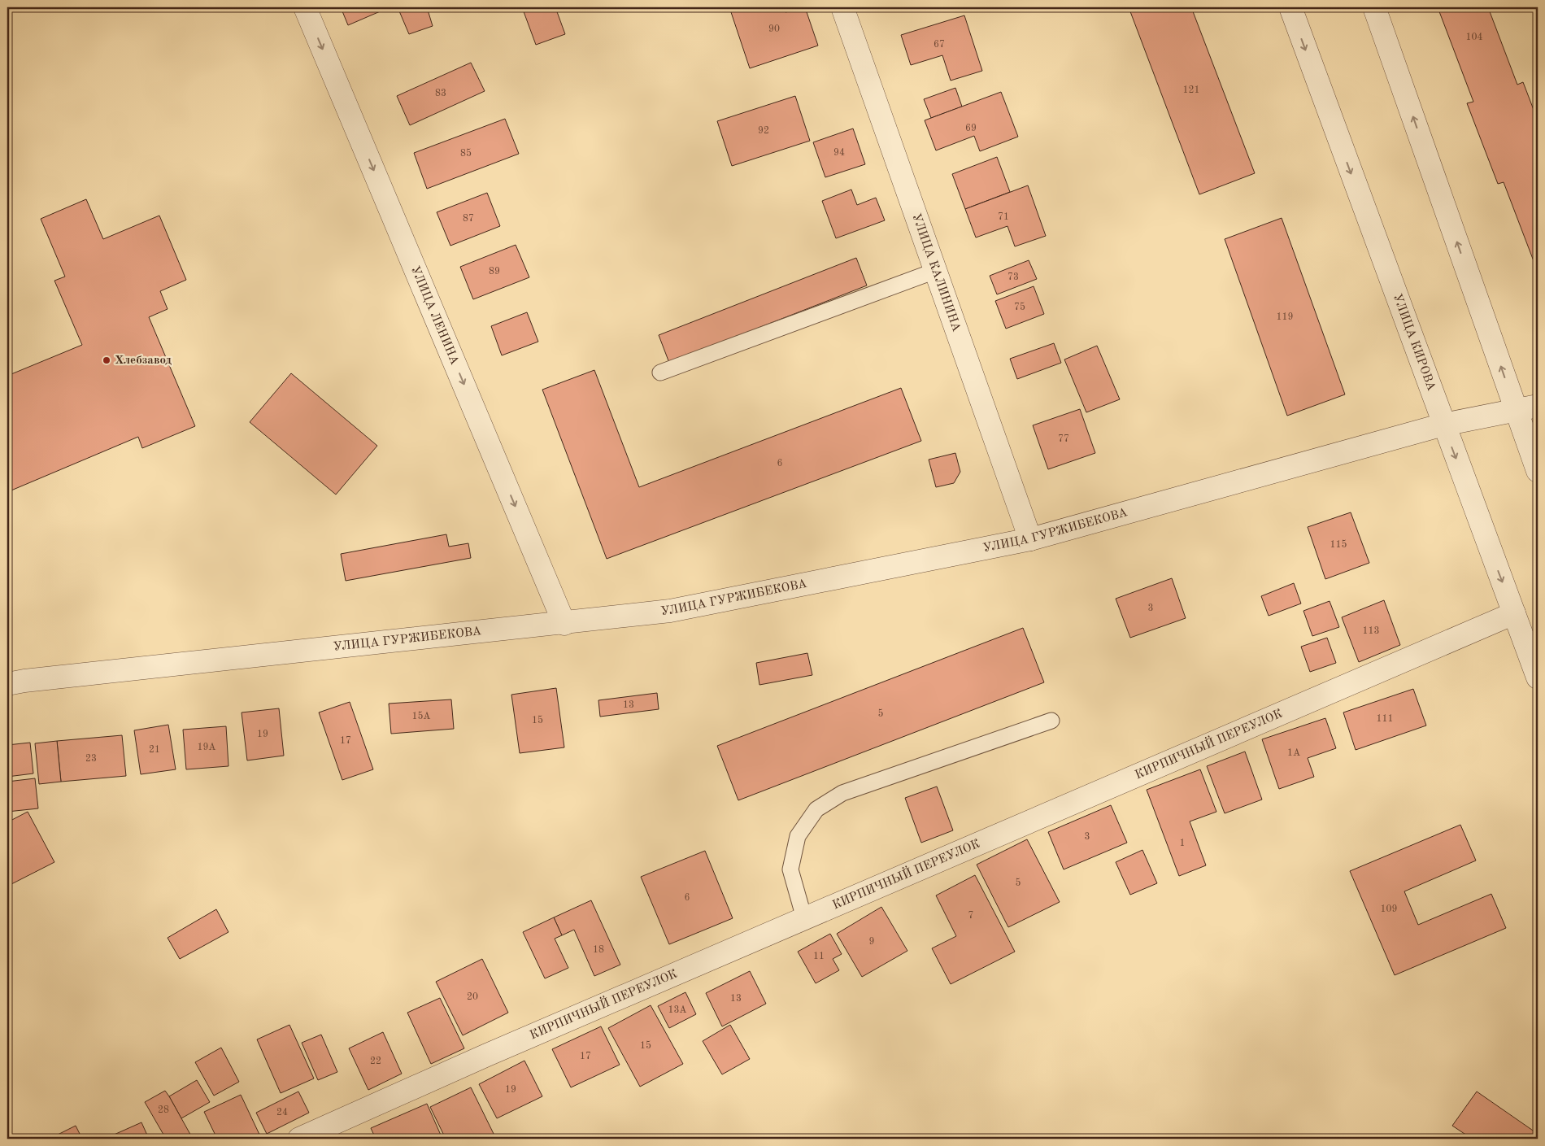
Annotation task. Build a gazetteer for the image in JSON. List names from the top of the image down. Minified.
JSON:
{"streets":{"street":["УЛИЦА КАЛИНИНА","УЛИЦА ЛЕНИНА","УЛИЦА КИРОВА","УЛИЦА ГУРЖИБЕКОВА","КИРПИЧНЫЙ ПЕРЕУЛОК"]},"crossings":[["УЛИЦА КАЛИНИНА","УЛИЦА ГУРЖИБЕКОВА"],["УЛИЦА ЛЕНИНА","УЛИЦА ГУРЖИБЕКОВА"],["УЛИЦА КИРОВА","УЛИЦА ГУРЖИБЕКОВА"],["УЛИЦА КИРОВА","КИРПИЧНЫЙ ПЕРЕУЛОК"]],"one_way":["УЛИЦА ЛЕНИНА"],"places":["Хлебзавод"],"house_numbers":["90","104","67","121","83","69","92","94","85","71","87","89","73","75","119","77","6","115","3","113","13","5","15А","111","15","19","17","19А","21","1А","23","3","1","5","6","109","7","9","18","11","20","13","13А","15","17","22","19","28","24"]}
